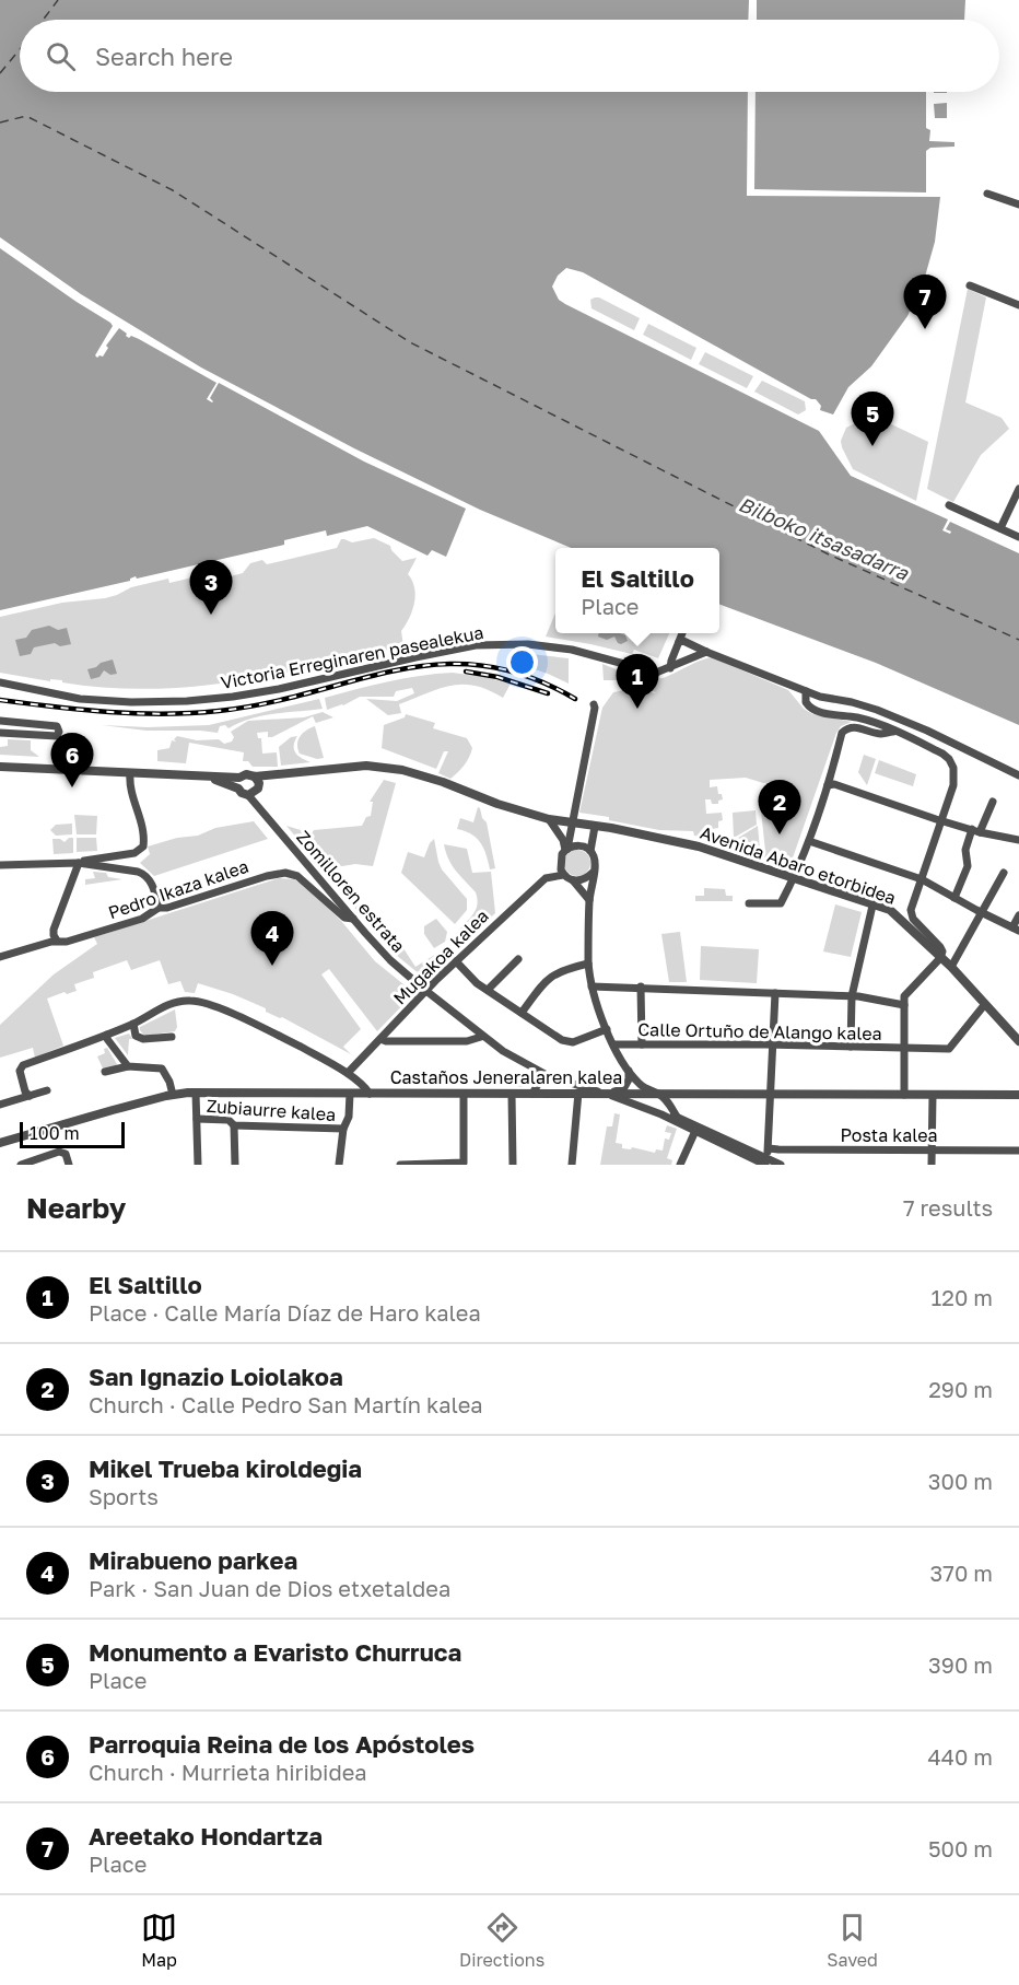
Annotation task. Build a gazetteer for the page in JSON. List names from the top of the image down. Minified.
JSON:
{"streets":{"street":["Victoria Erreginaren pasealekua","Avenida Abaro etorbidea","Pedro Ikaza kalea","Zomilloren estrata","Mugakoa kalea","Calle Ortuño de Alango kalea","Castaños Jeneralaren kalea","Zubiaurre kalea","Posta kalea"]},"crossings":[["Avenida Abaro etorbidea","Zomilloren estrata"],["Avenida Abaro etorbidea","Calle Ortuño de Alango kalea"],["Pedro Ikaza kalea","Zomilloren estrata"],["Zomilloren estrata","Mugakoa kalea"],["Zomilloren estrata","Castaños Jeneralaren kalea"]],"water":["Bilboko itsasadarra"],"scale_bar":"100 m","page":{"search":"Search here","pins":["7","5","3","1","6","2","4"],"popup":["El Saltillo","Place"],"scale":"100 m","heading":["Nearby","7 results"],"list":[{"mark":"1","name":"El Saltillo","note":"Place · Calle María Díaz de Haro kalea","value":"120 m"},{"mark":"2","name":"San Ignazio Loiolakoa","note":"Church · Calle Pedro San Martín kalea","value":"290 m"},{"mark":"3","name":"Mikel Trueba kiroldegia","note":"Sports","value":"300 m"},{"mark":"4","name":"Mirabueno parkea","note":"Park · San Juan de Dios etxetaldea","value":"370 m"},{"mark":"5","name":"Monumento a Evaristo Churruca","note":"Place","value":"390 m"},{"mark":"6","name":"Parroquia Reina de los Apóstoles","note":"Church · Murrieta hiribidea","value":"440 m"},{"mark":"7","name":"Areetako Hondartza","note":"Place","value":"500 m"}],"nav":["Map","Directions","Saved"]}}
